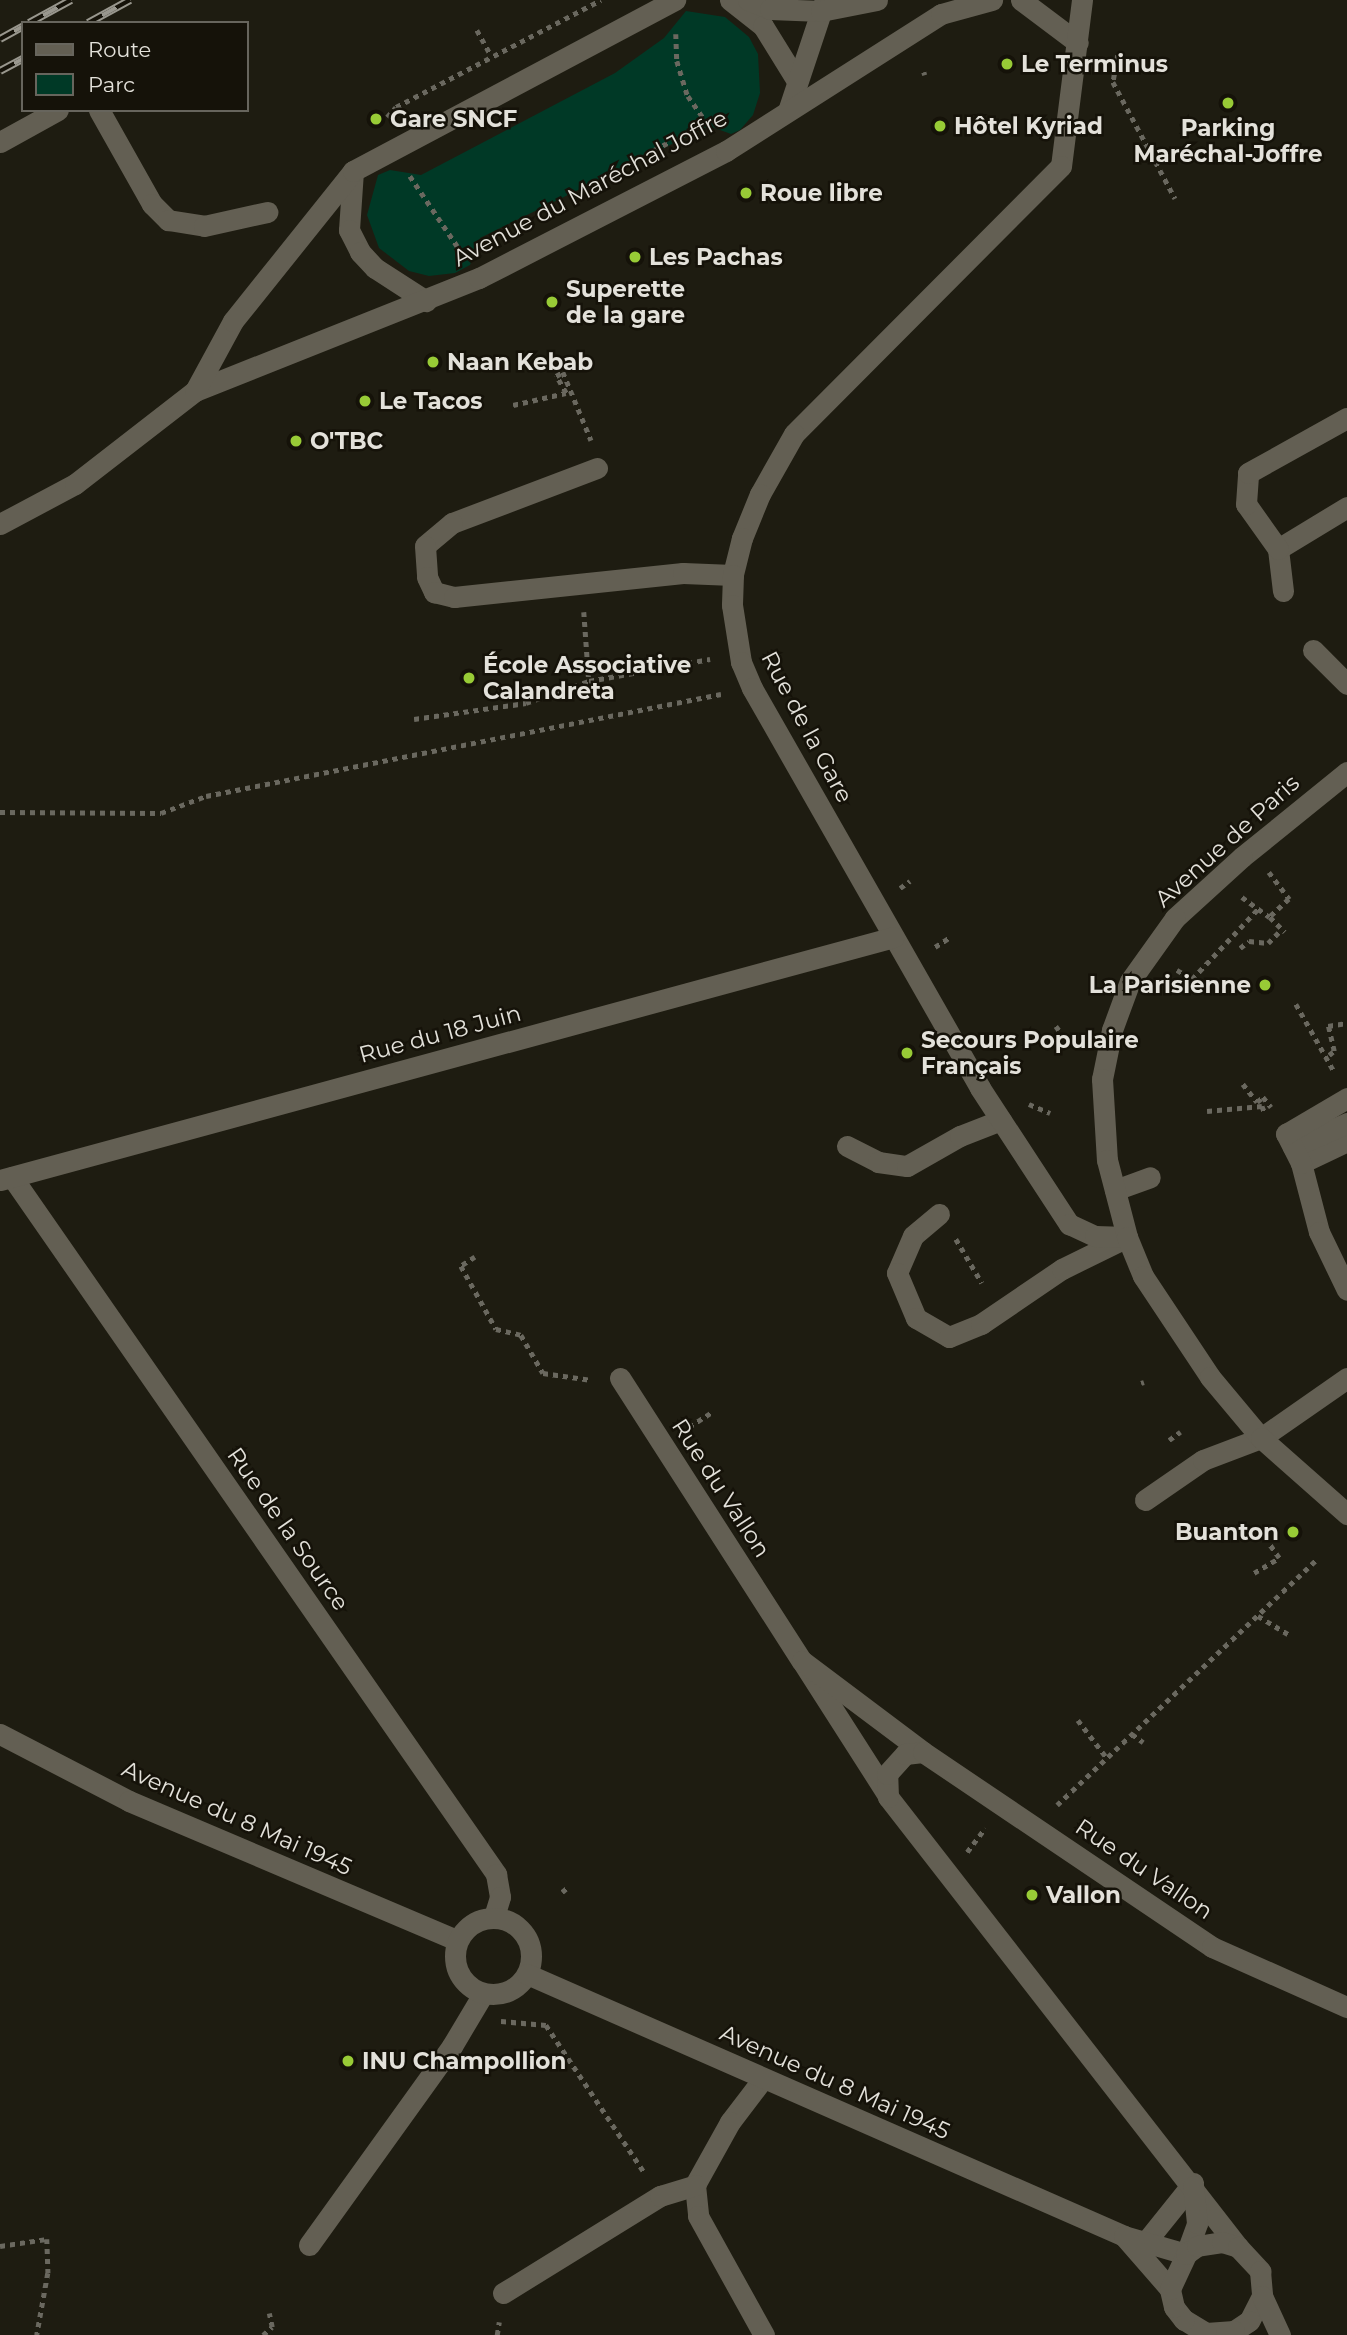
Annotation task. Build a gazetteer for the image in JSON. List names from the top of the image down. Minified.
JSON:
{"streets":{"street":["Avenue du Maréchal Joffre","Rue de la Gare","Avenue de Paris","Rue du 18 Juin","Rue du Vallon","Rue de la Source","Avenue du 8 Mai 1945"]},"crossings":[["Rue de la Gare","Avenue de Paris"],["Rue de la Gare","Rue du 18 Juin"],["Rue du 18 Juin","Rue de la Source"],["Rue du Vallon","Avenue du 8 Mai 1945"],["Rue de la Source","Avenue du 8 Mai 1945"]],"places":["Le Terminus","Parking Maréchal-Joffre","Gare SNCF","Hôtel Kyriad","Roue libre","Les Pachas","Superette de la gare","Naan Kebab","Le Tacos","O'TBC","École Associative Calandreta","La Parisienne","Secours Populaire Français","Buanton","Vallon","INU Champollion"],"legend":["Route","Parc"]}
